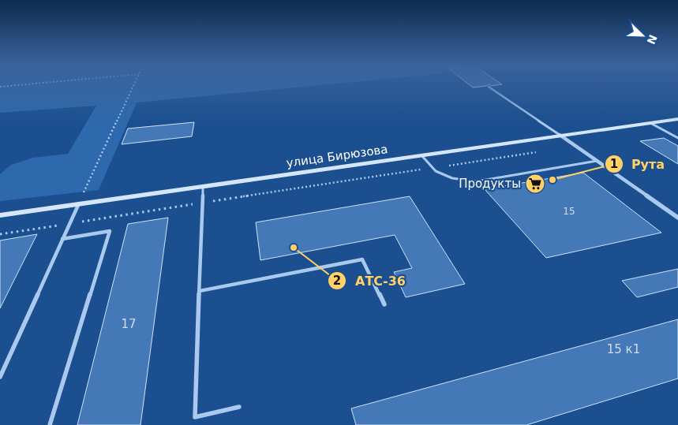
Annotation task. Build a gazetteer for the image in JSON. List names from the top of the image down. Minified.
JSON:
{"streets":{"main road":["улица Бирюзова"]},"places":{"other":["Рута","АТС-36"],"supermarket":["Продукты"]},"house_numbers":["15","17","15 к1"],"north":"bottom right"}
